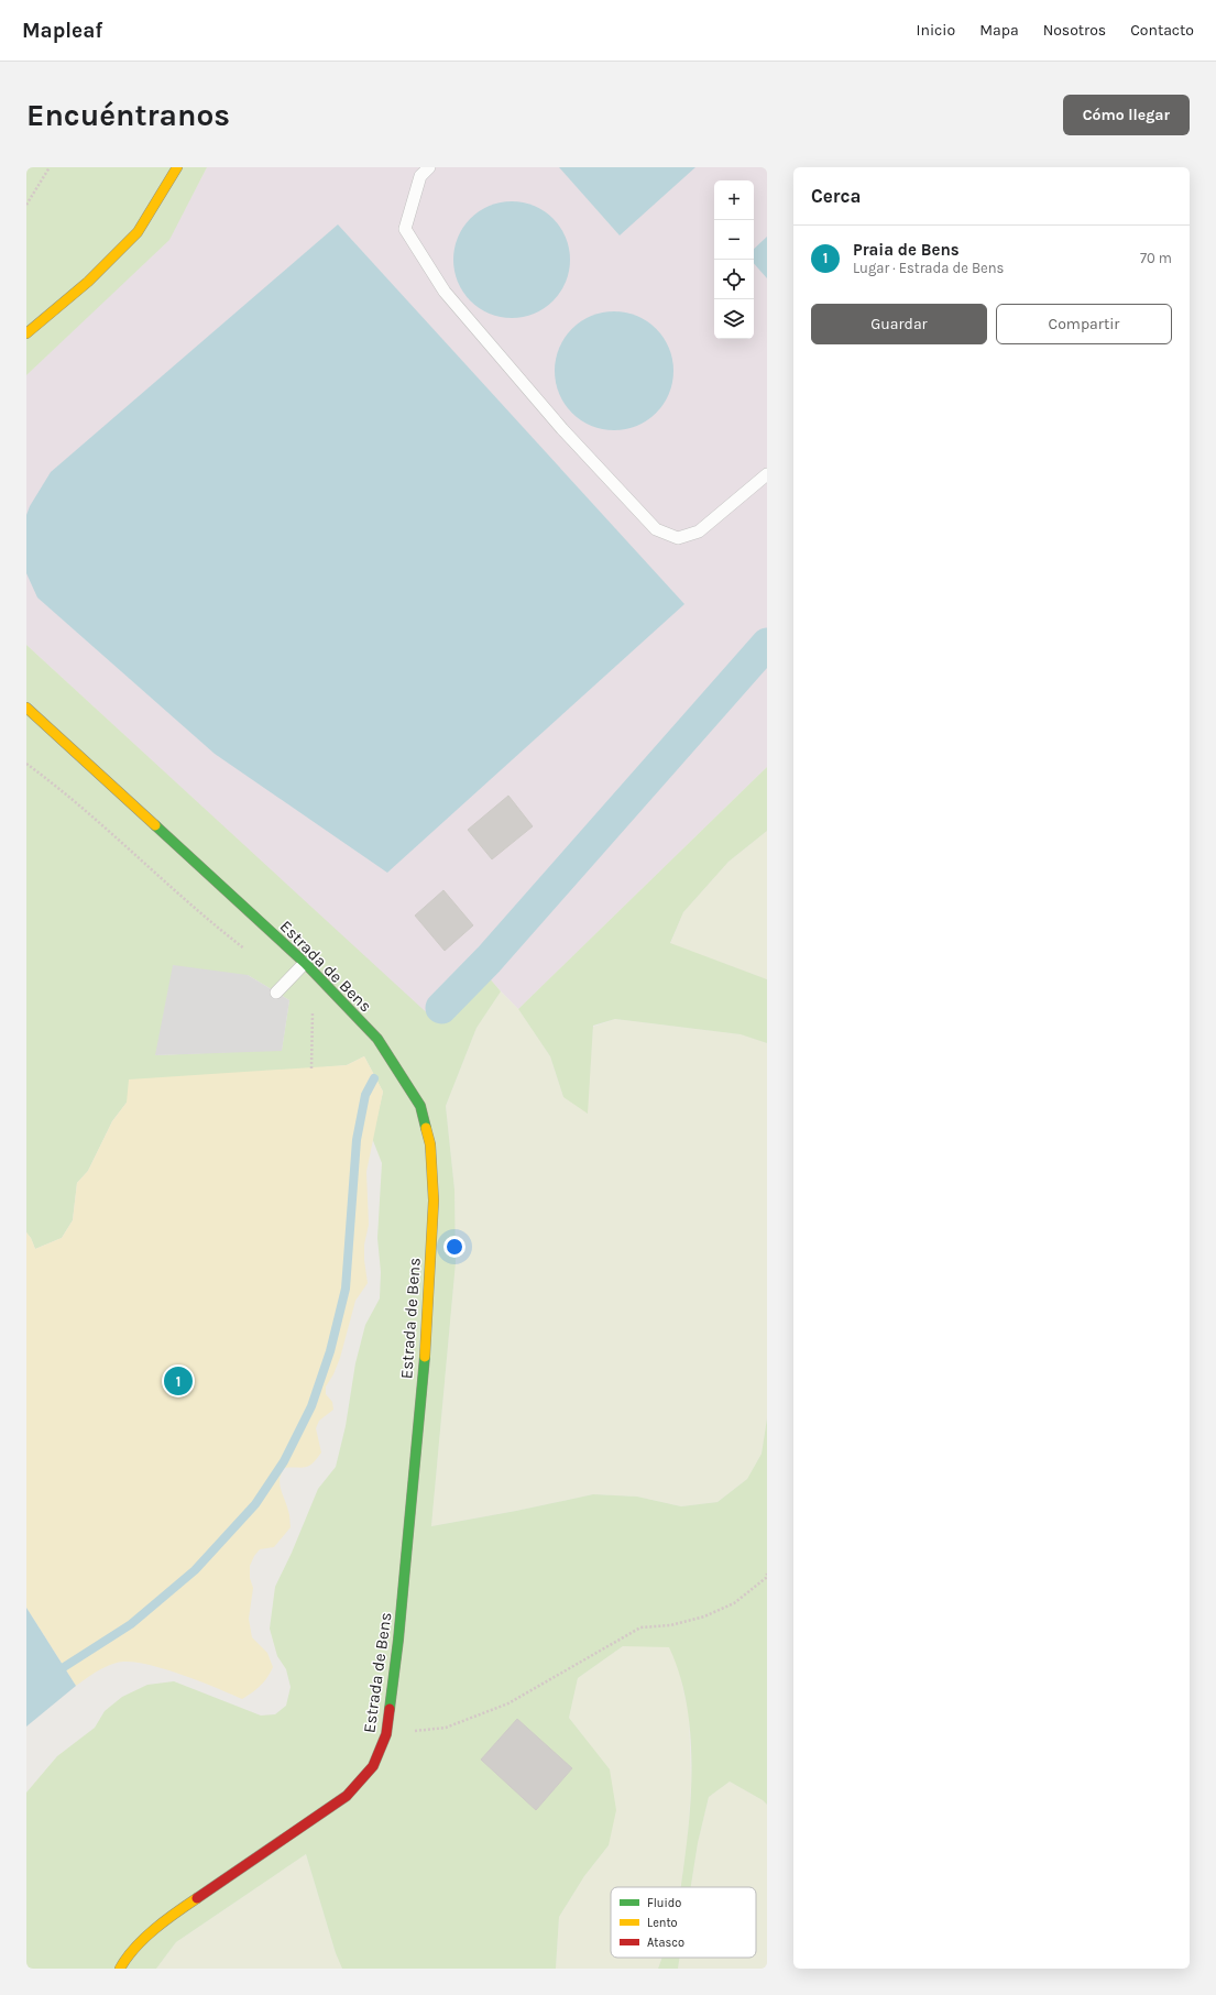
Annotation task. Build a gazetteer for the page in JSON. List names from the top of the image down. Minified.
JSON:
{"streets":{"street":["Estrada de Bens"]},"legend":["Fluido","Lento","Atasco"],"page":{"header":"Mapleaf","nav":["Inicio","Mapa","Nosotros","Contacto"],"buttons":["Cómo llegar",["Guardar","Compartir"]],"title":"Encuéntranos","heading":"Cerca","map_buttons":["+","−"],"list":[{"mark":"1","name":"Praia de Bens","note":"Lugar · Estrada de Bens","value":"70 m"}],"pins":"1"}}
